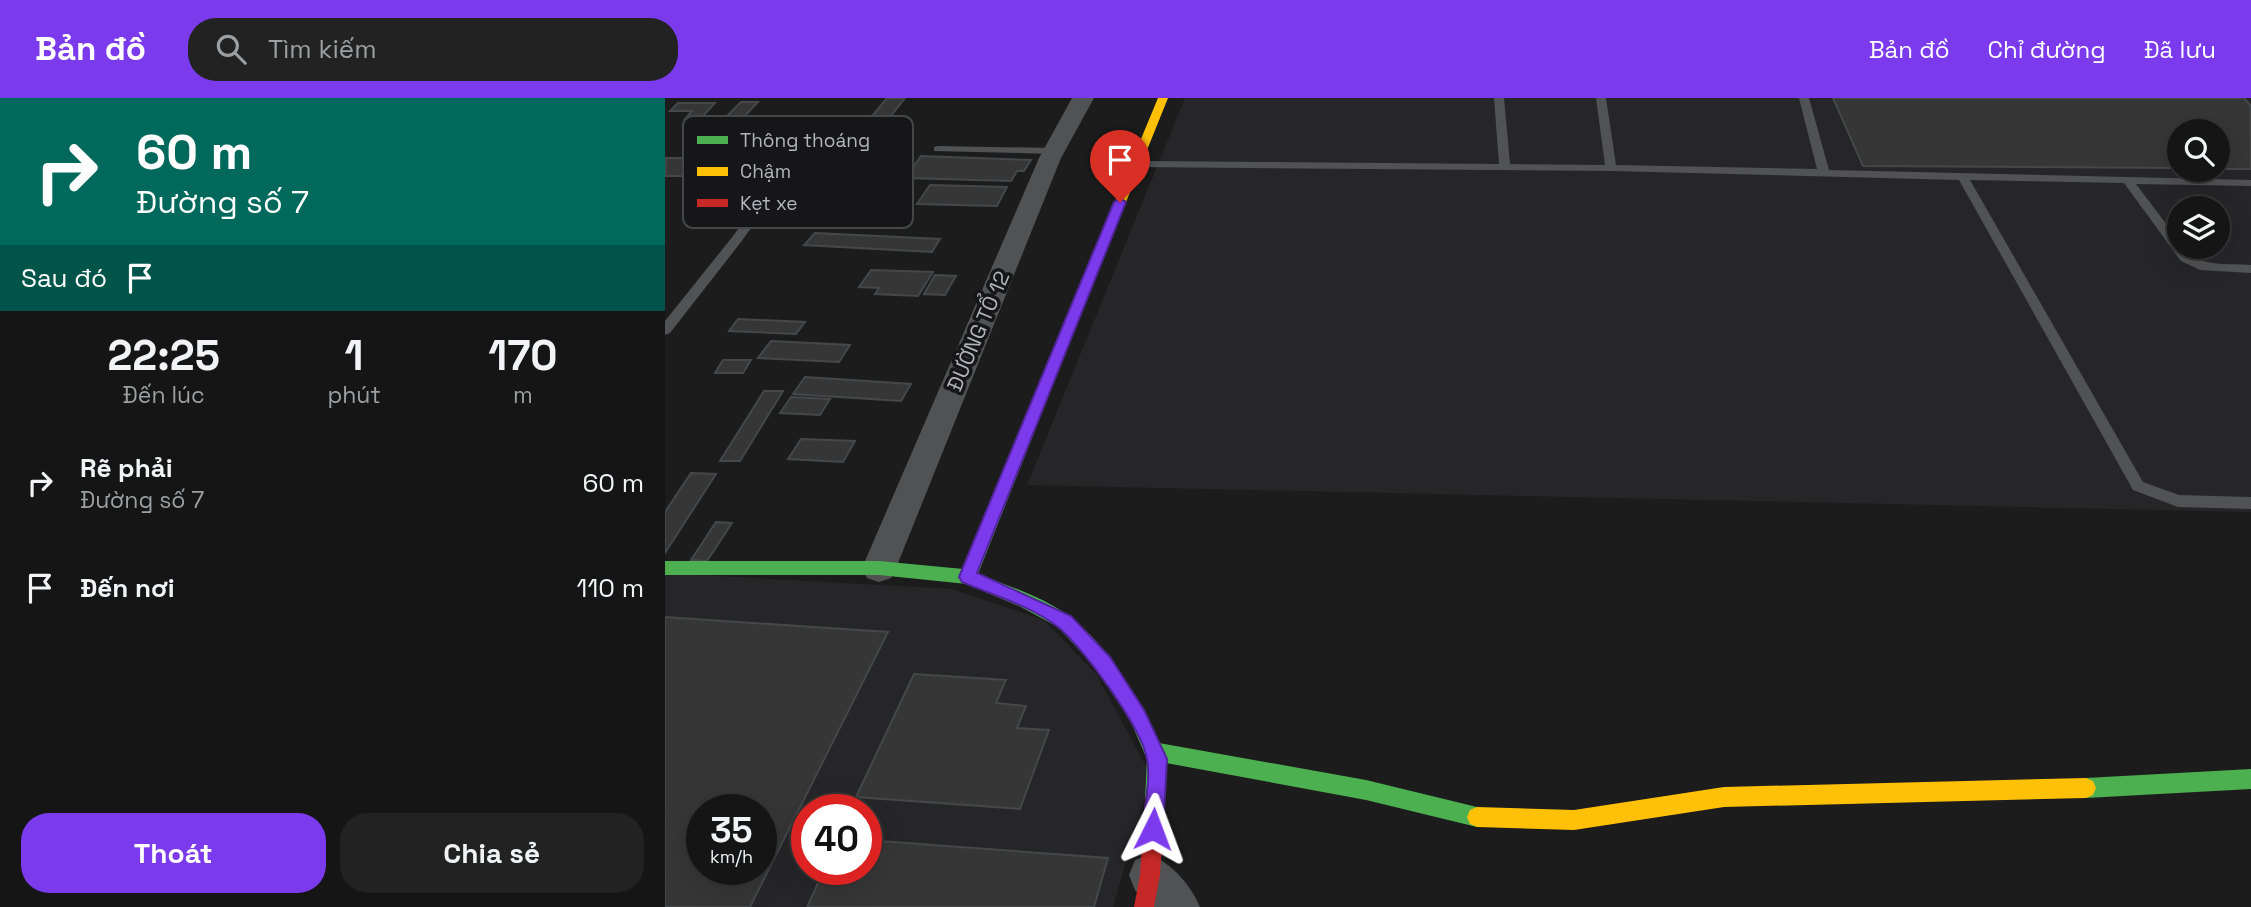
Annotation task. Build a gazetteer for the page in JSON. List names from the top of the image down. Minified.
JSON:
{"streets":{"street":["ĐƯỜNG TỔ 12"]},"legend":["Thông thoáng","Chậm","Kẹt xe"],"page":{"header":"Bản đồ","search":"Tìm kiếm","nav":["Bản đồ","Chỉ đường","Đã lưu"],"turn":["60 m","Đường số 7"],"then":"Sau đó","eta":["22:25","Đến lúc","1","phút","170","m"],"list":[{"name":"Rẽ phải","note":"Đường số 7","value":"60 m"},{"name":"Đến nơi","value":"110 m"}],"speed":"35 km/h","limit":"40","buttons":["Thoát","Chia sẻ"]}}
